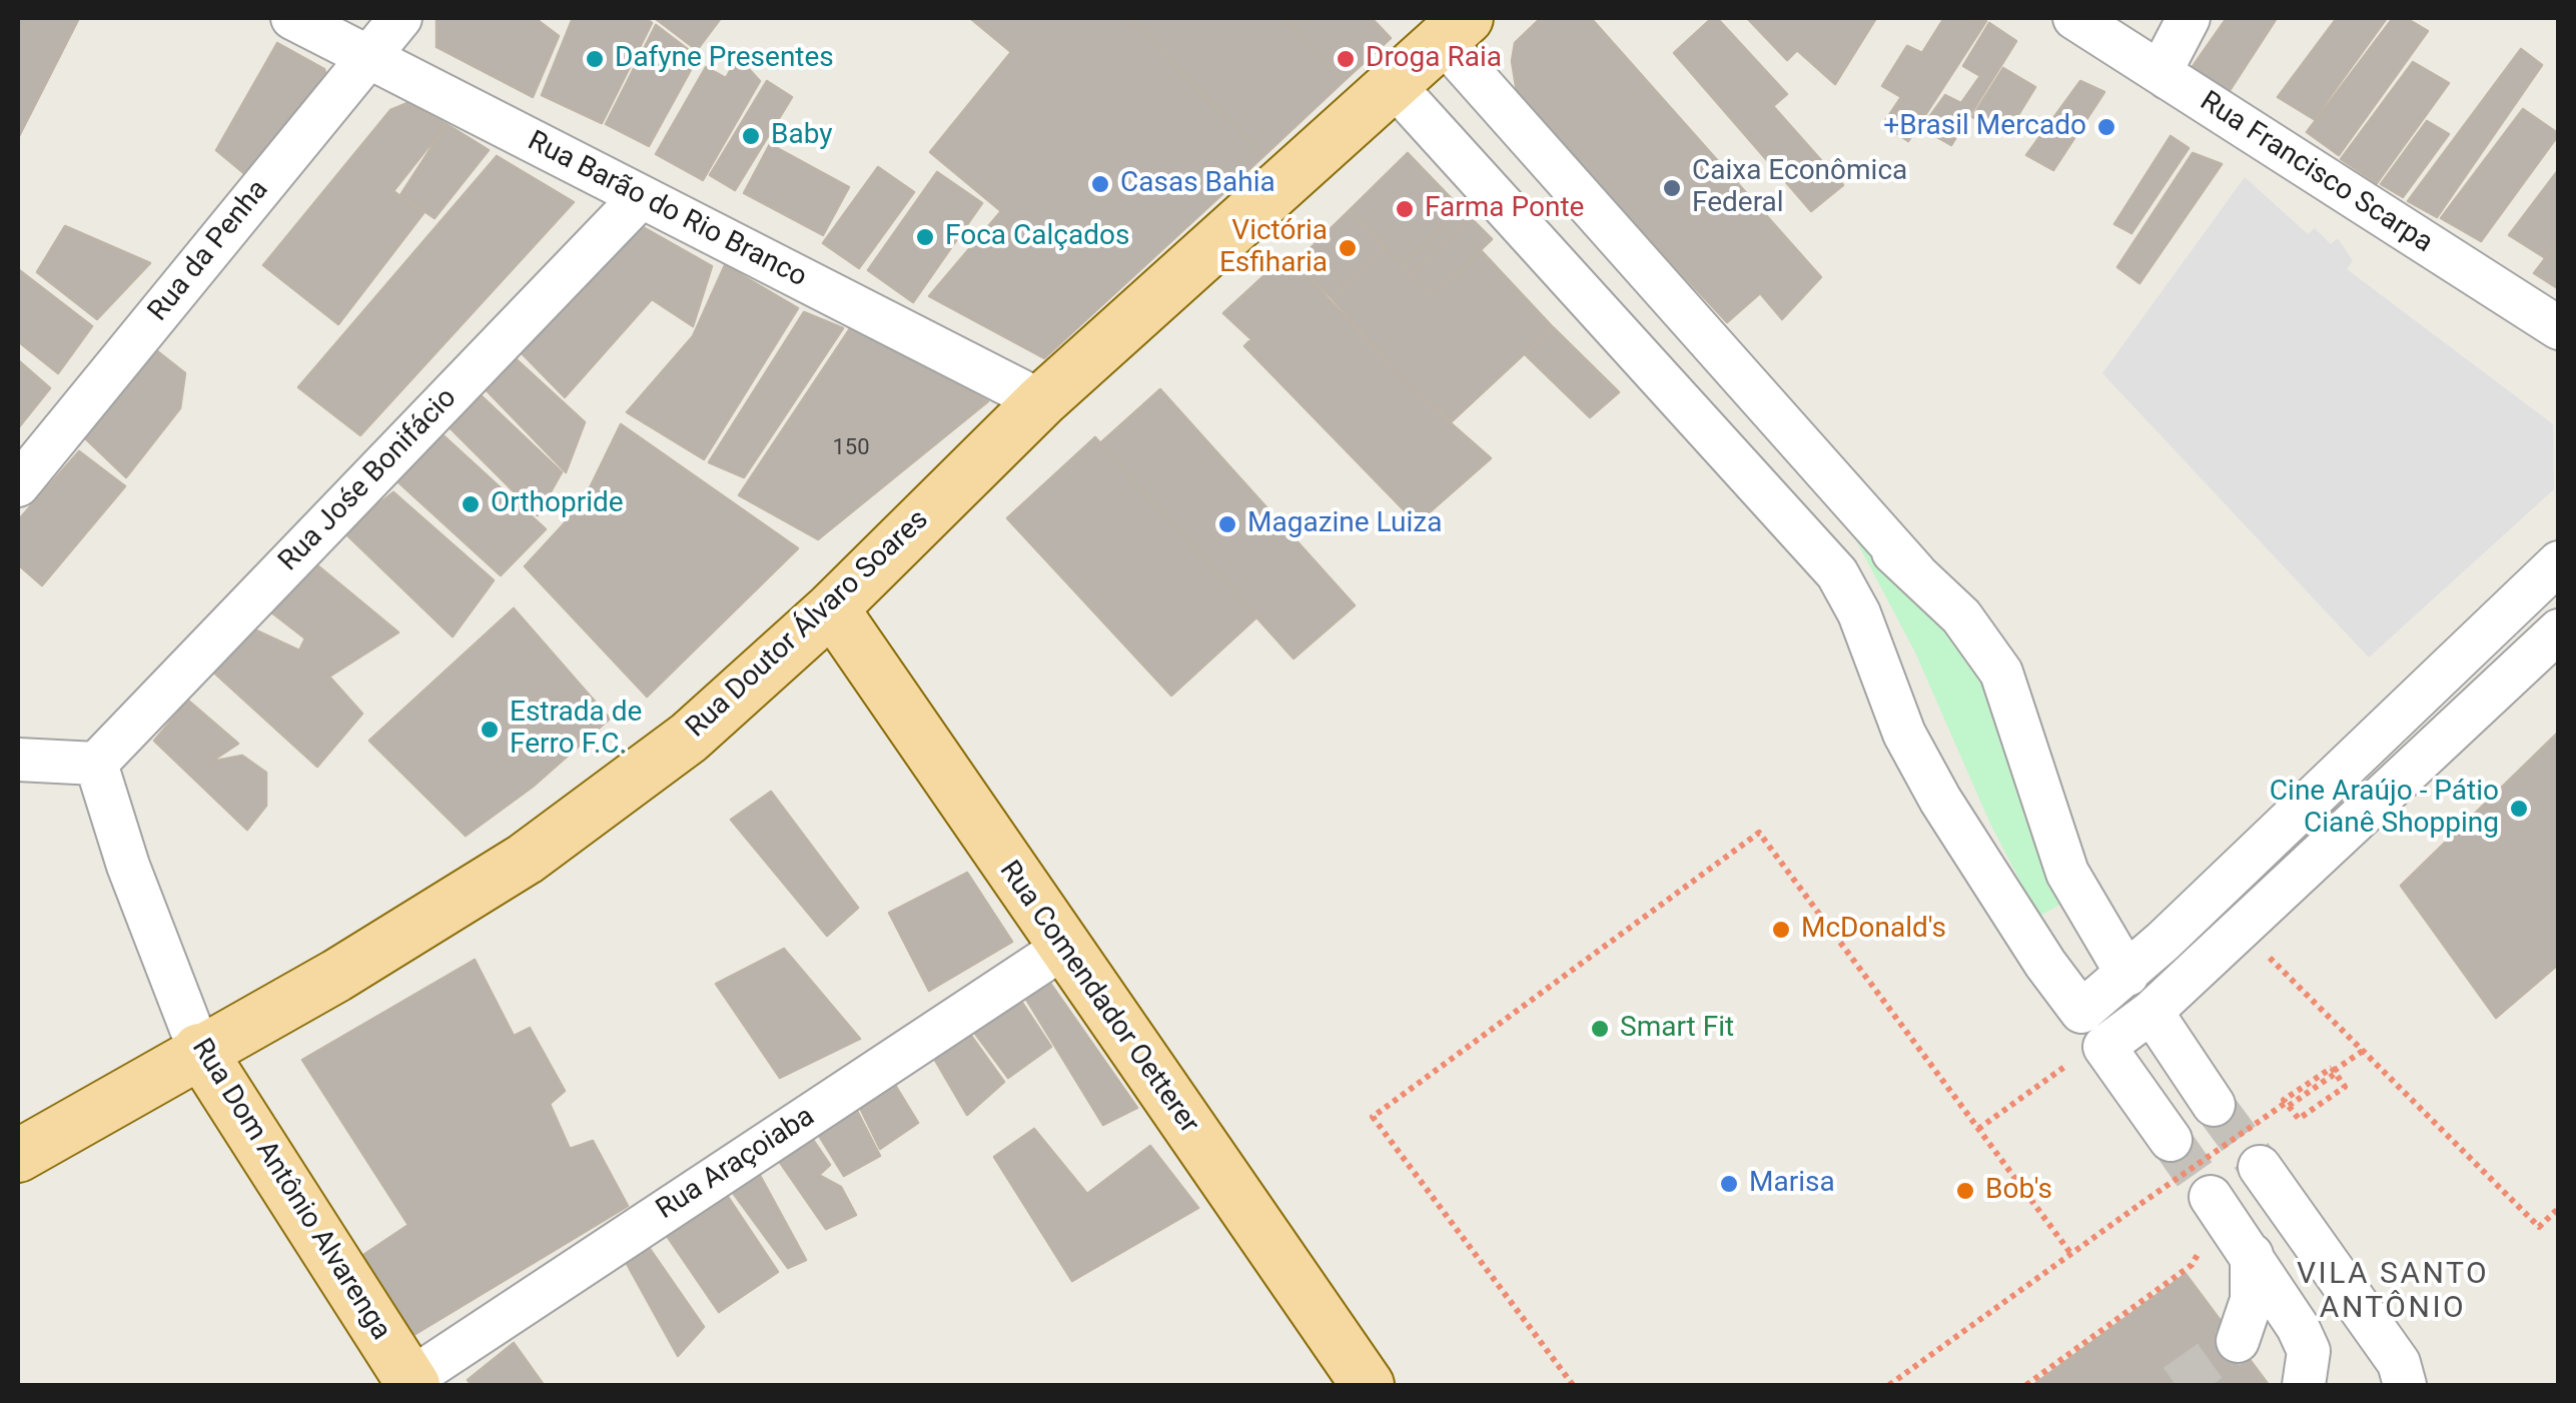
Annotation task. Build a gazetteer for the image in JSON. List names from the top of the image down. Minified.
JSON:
{"streets":{"main road":["Rua Doutor Álvaro Soares","Rua Comendador Oetterer","Rua Dom Antônio Alvarenga"],"street":["Rua Francisco Scarpa","Rua Barão do Rio Branco","Rua da Penha","Rua Jośe Bonifácio","Rua Araçoiaba"]},"crossings":[["Rua Barão do Rio Branco","Rua da Penha"],["Rua Barão do Rio Branco","Rua Jośe Bonifácio"],["Rua Barão do Rio Branco","Rua Doutor Álvaro Soares"],["Rua Jośe Bonifácio","Rua Dom Antônio Alvarenga"],["Rua Doutor Álvaro Soares","Rua Comendador Oetterer"],["Rua Doutor Álvaro Soares","Rua Dom Antônio Alvarenga"],["Rua Comendador Oetterer","Rua Araçoiaba"],["Rua Araçoiaba","Rua Dom Antônio Alvarenga"]],"districts":["VILA SANTO ANTÔNIO"],"places":["Dafyne Presentes","Droga Raia","+Brasil Mercado","Baby","Casas Bahia","Caixa Econômica Federal","Farma Ponte","Foca Calçados","Victória Esfiharia","Orthopride","Magazine Luiza","Estrada de Ferro F.C.","Cine Araújo - Pátio Cianê Shopping","McDonald's","Smart Fit","Marisa","Bob's"],"house_numbers":["150"]}
